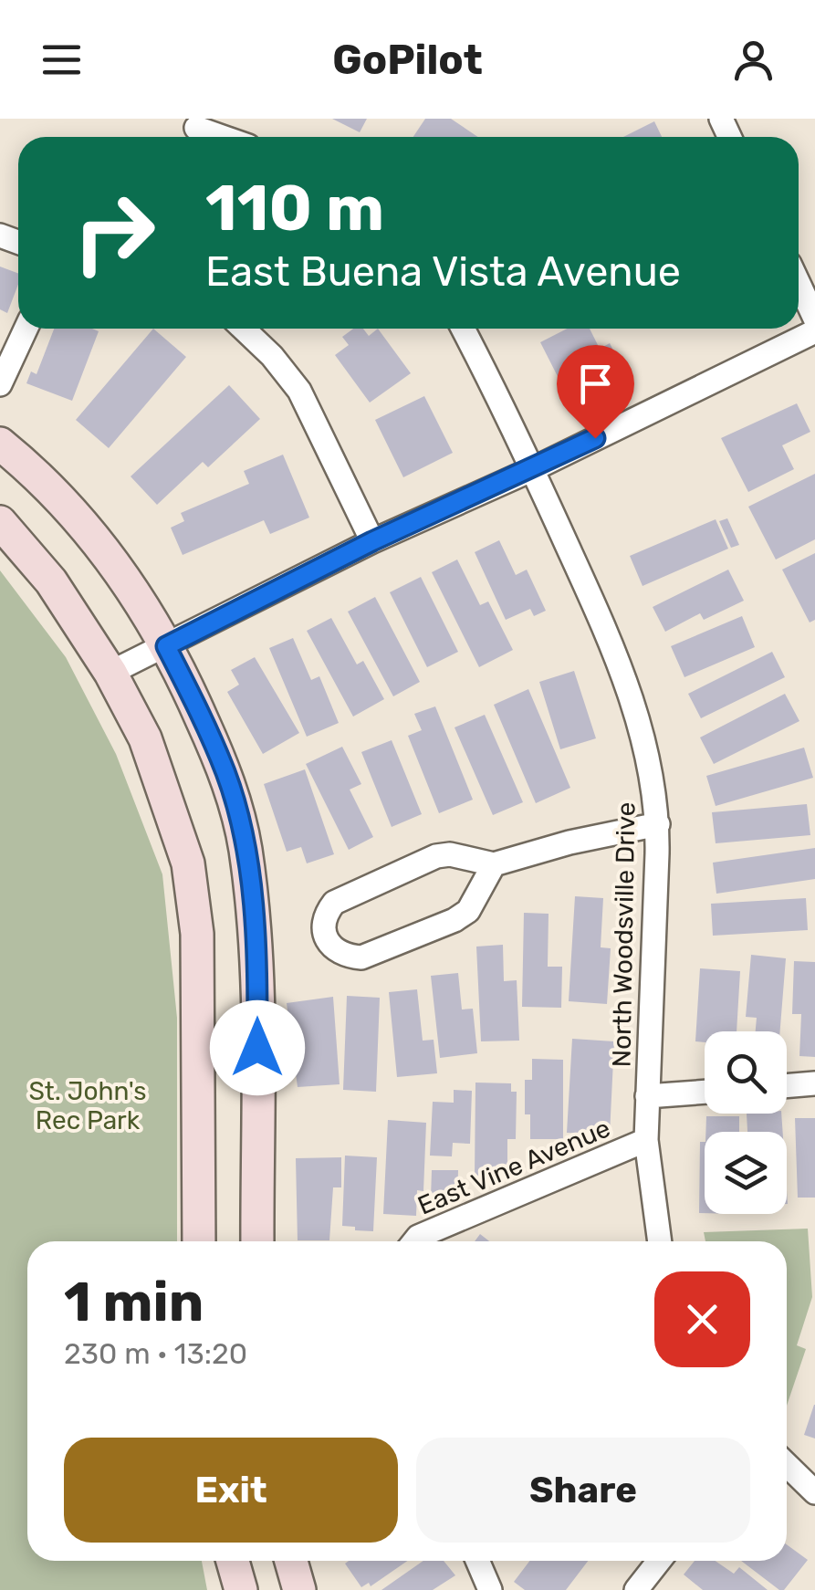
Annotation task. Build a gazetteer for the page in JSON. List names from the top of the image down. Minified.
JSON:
{"streets":{"street":["North Woodsville Drive","East Vine Avenue"]},"crossings":[["North Woodsville Drive","East Vine Avenue"]],"parks":["St. John's Rec Park"],"page":{"header":"GoPilot","turn":["110 m","East Buena Vista Avenue"],"heading":["1 min","230 m · 13:20"],"buttons":["Exit","Share"]}}
